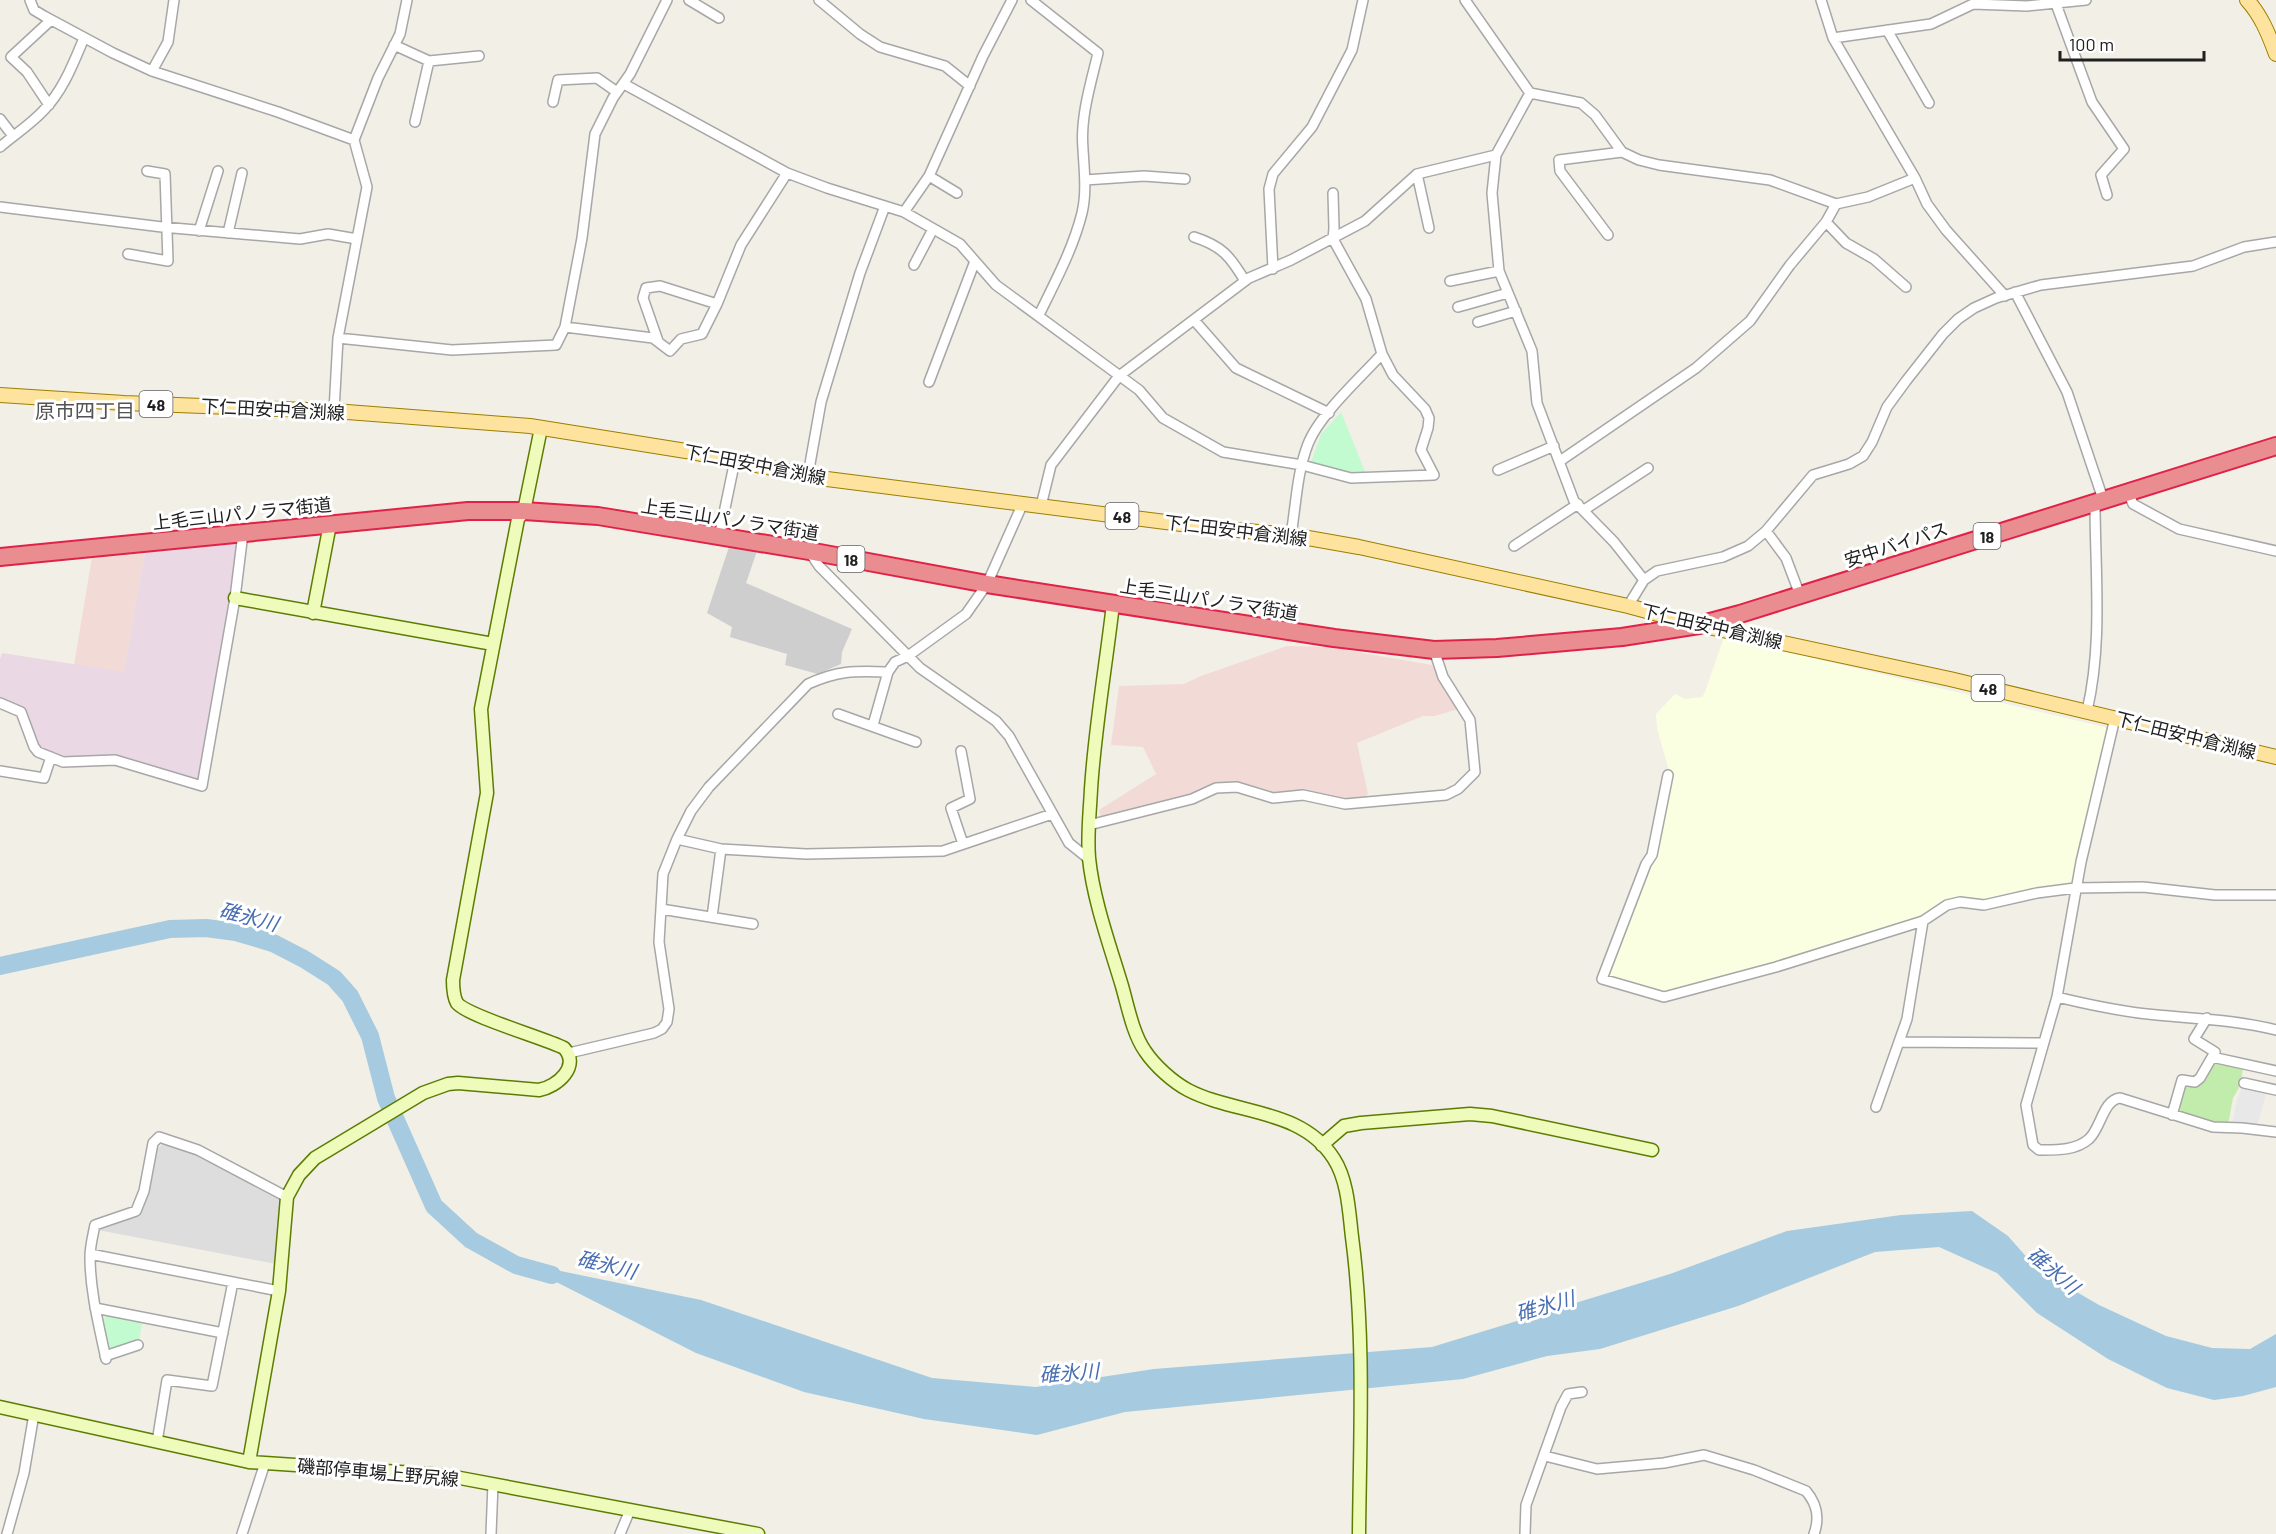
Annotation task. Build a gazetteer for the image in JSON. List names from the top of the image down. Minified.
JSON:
{"streets":{"highway":["上毛三山パノラマ街道","18","安中バイパス"],"main road":["48","下仁田安中倉渕線"],"street":["磯部停車場上野尻線"]},"crossings":[["下仁田安中倉渕線","上毛三山パノラマ街道"],["下仁田安中倉渕線","安中バイパス"],["上毛三山パノラマ街道","安中バイパス"]],"districts":["原市四丁目"],"water":["碓氷川"],"scale_bar":"100 m"}
